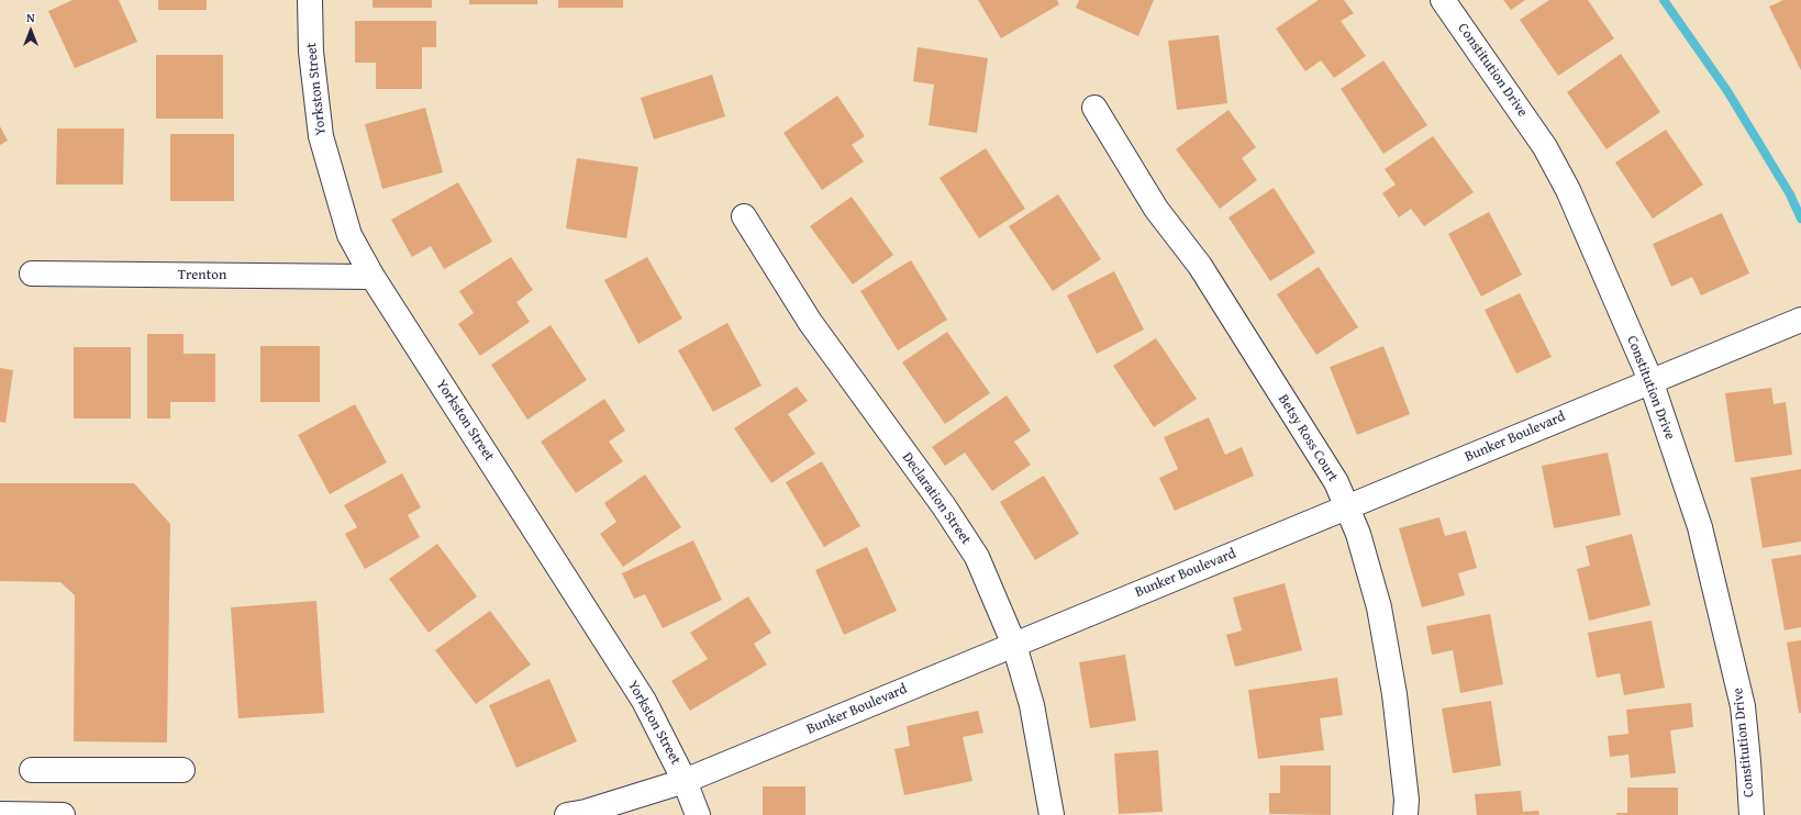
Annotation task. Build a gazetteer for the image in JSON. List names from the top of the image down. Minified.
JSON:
{"streets":{"street":["Constitution Drive","Yorkston Street","Trenton","Bunker Boulevard","Betsy Ross Court","Declaration Street"]},"crossings":[["Constitution Drive","Bunker Boulevard"],["Yorkston Street","Trenton"],["Yorkston Street","Bunker Boulevard"],["Bunker Boulevard","Betsy Ross Court"],["Bunker Boulevard","Declaration Street"]],"north":"top"}
